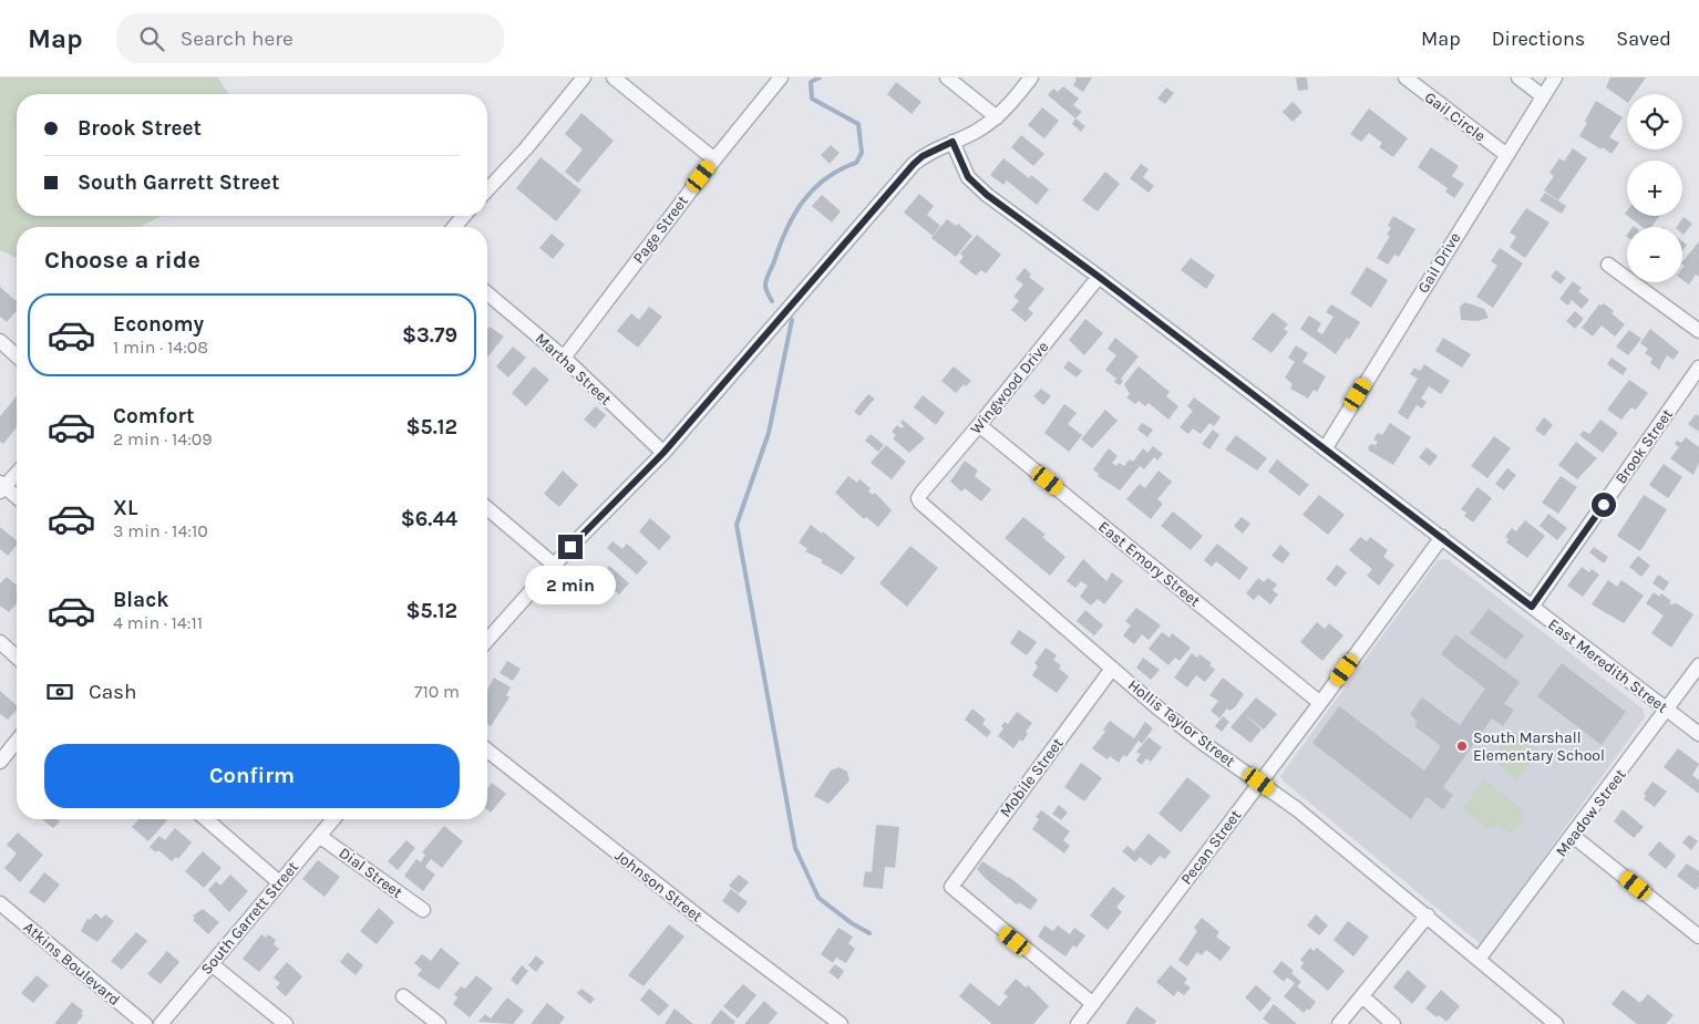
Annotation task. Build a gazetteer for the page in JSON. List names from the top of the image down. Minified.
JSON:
{"streets":{"street":["Gail Circle","Page Street","Gail Drive","Martha Street","Wingwood Drive","Brook Street","East Emory Street","East Meredith Street","Hollis Taylor Street","Mobile Street","Meadow Street","Pecan Street","Dial Street","Johnson Street","South Garrett Street","Atkins Boulevard"]},"crossings":[["Gail Circle","Gail Drive"],["Page Street","Martha Street"],["Gail Drive","East Meredith Street"],["Wingwood Drive","East Emory Street"],["Wingwood Drive","East Meredith Street"],["Wingwood Drive","Hollis Taylor Street"],["Brook Street","East Meredith Street"],["East Emory Street","Pecan Street"],["East Meredith Street","Meadow Street"],["East Meredith Street","Pecan Street"],["Hollis Taylor Street","Mobile Street"],["Hollis Taylor Street","Meadow Street"],["Hollis Taylor Street","Pecan Street"],["Mobile Street","Pecan Street"],["Dial Street","South Garrett Street"]],"places":["South Marshall Elementary School"],"page":{"header":"Map","search":"Search here","nav":["Map","Directions","Saved"],"map_buttons":["+","−"],"banner":["Brook Street","South Garrett Street"],"heading":"Choose a ride","list":[{"name":"Economy","note":"1 min · 14:08","value":"$3.79"},{"name":"Comfort","note":"2 min · 14:09","value":"$5.12"},{"name":"XL","note":"3 min · 14:10","value":"$6.44"},{"name":"Black","note":"4 min · 14:11","value":"$5.12"}],"bubble":"2 min","pay":["Cash","710 m"],"buttons":"Confirm"}}
